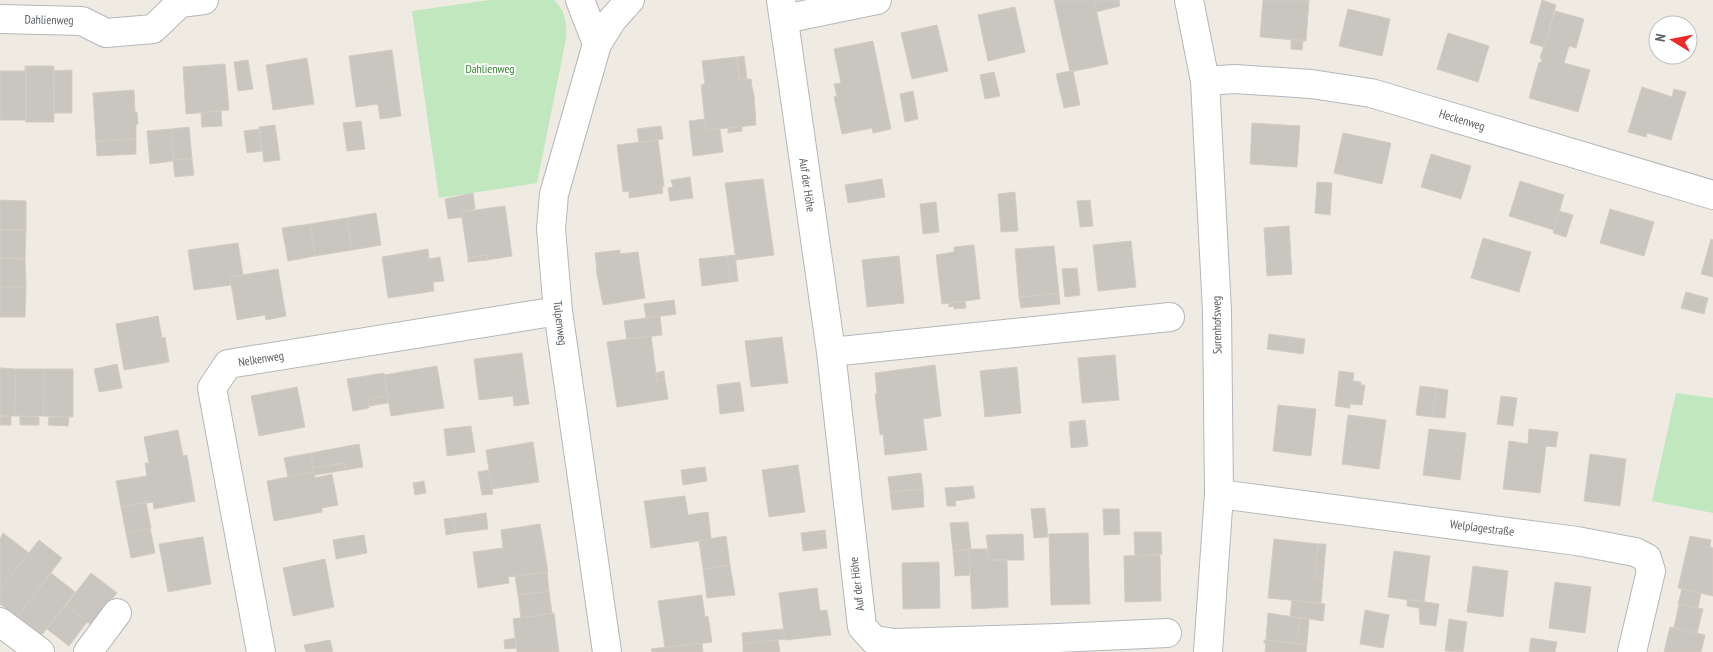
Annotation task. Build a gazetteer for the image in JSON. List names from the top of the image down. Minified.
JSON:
{"streets":{"street":["Dahlienweg","Heckenweg","Auf der Höhe","Tulpenweg","Surenhofsweg","Nelkenweg","Welplagestraße"]},"crossings":[["Heckenweg","Surenhofsweg"],["Tulpenweg","Nelkenweg"],["Surenhofsweg","Welplagestraße"]],"parks":["Dahlienweg"],"north":"left"}
